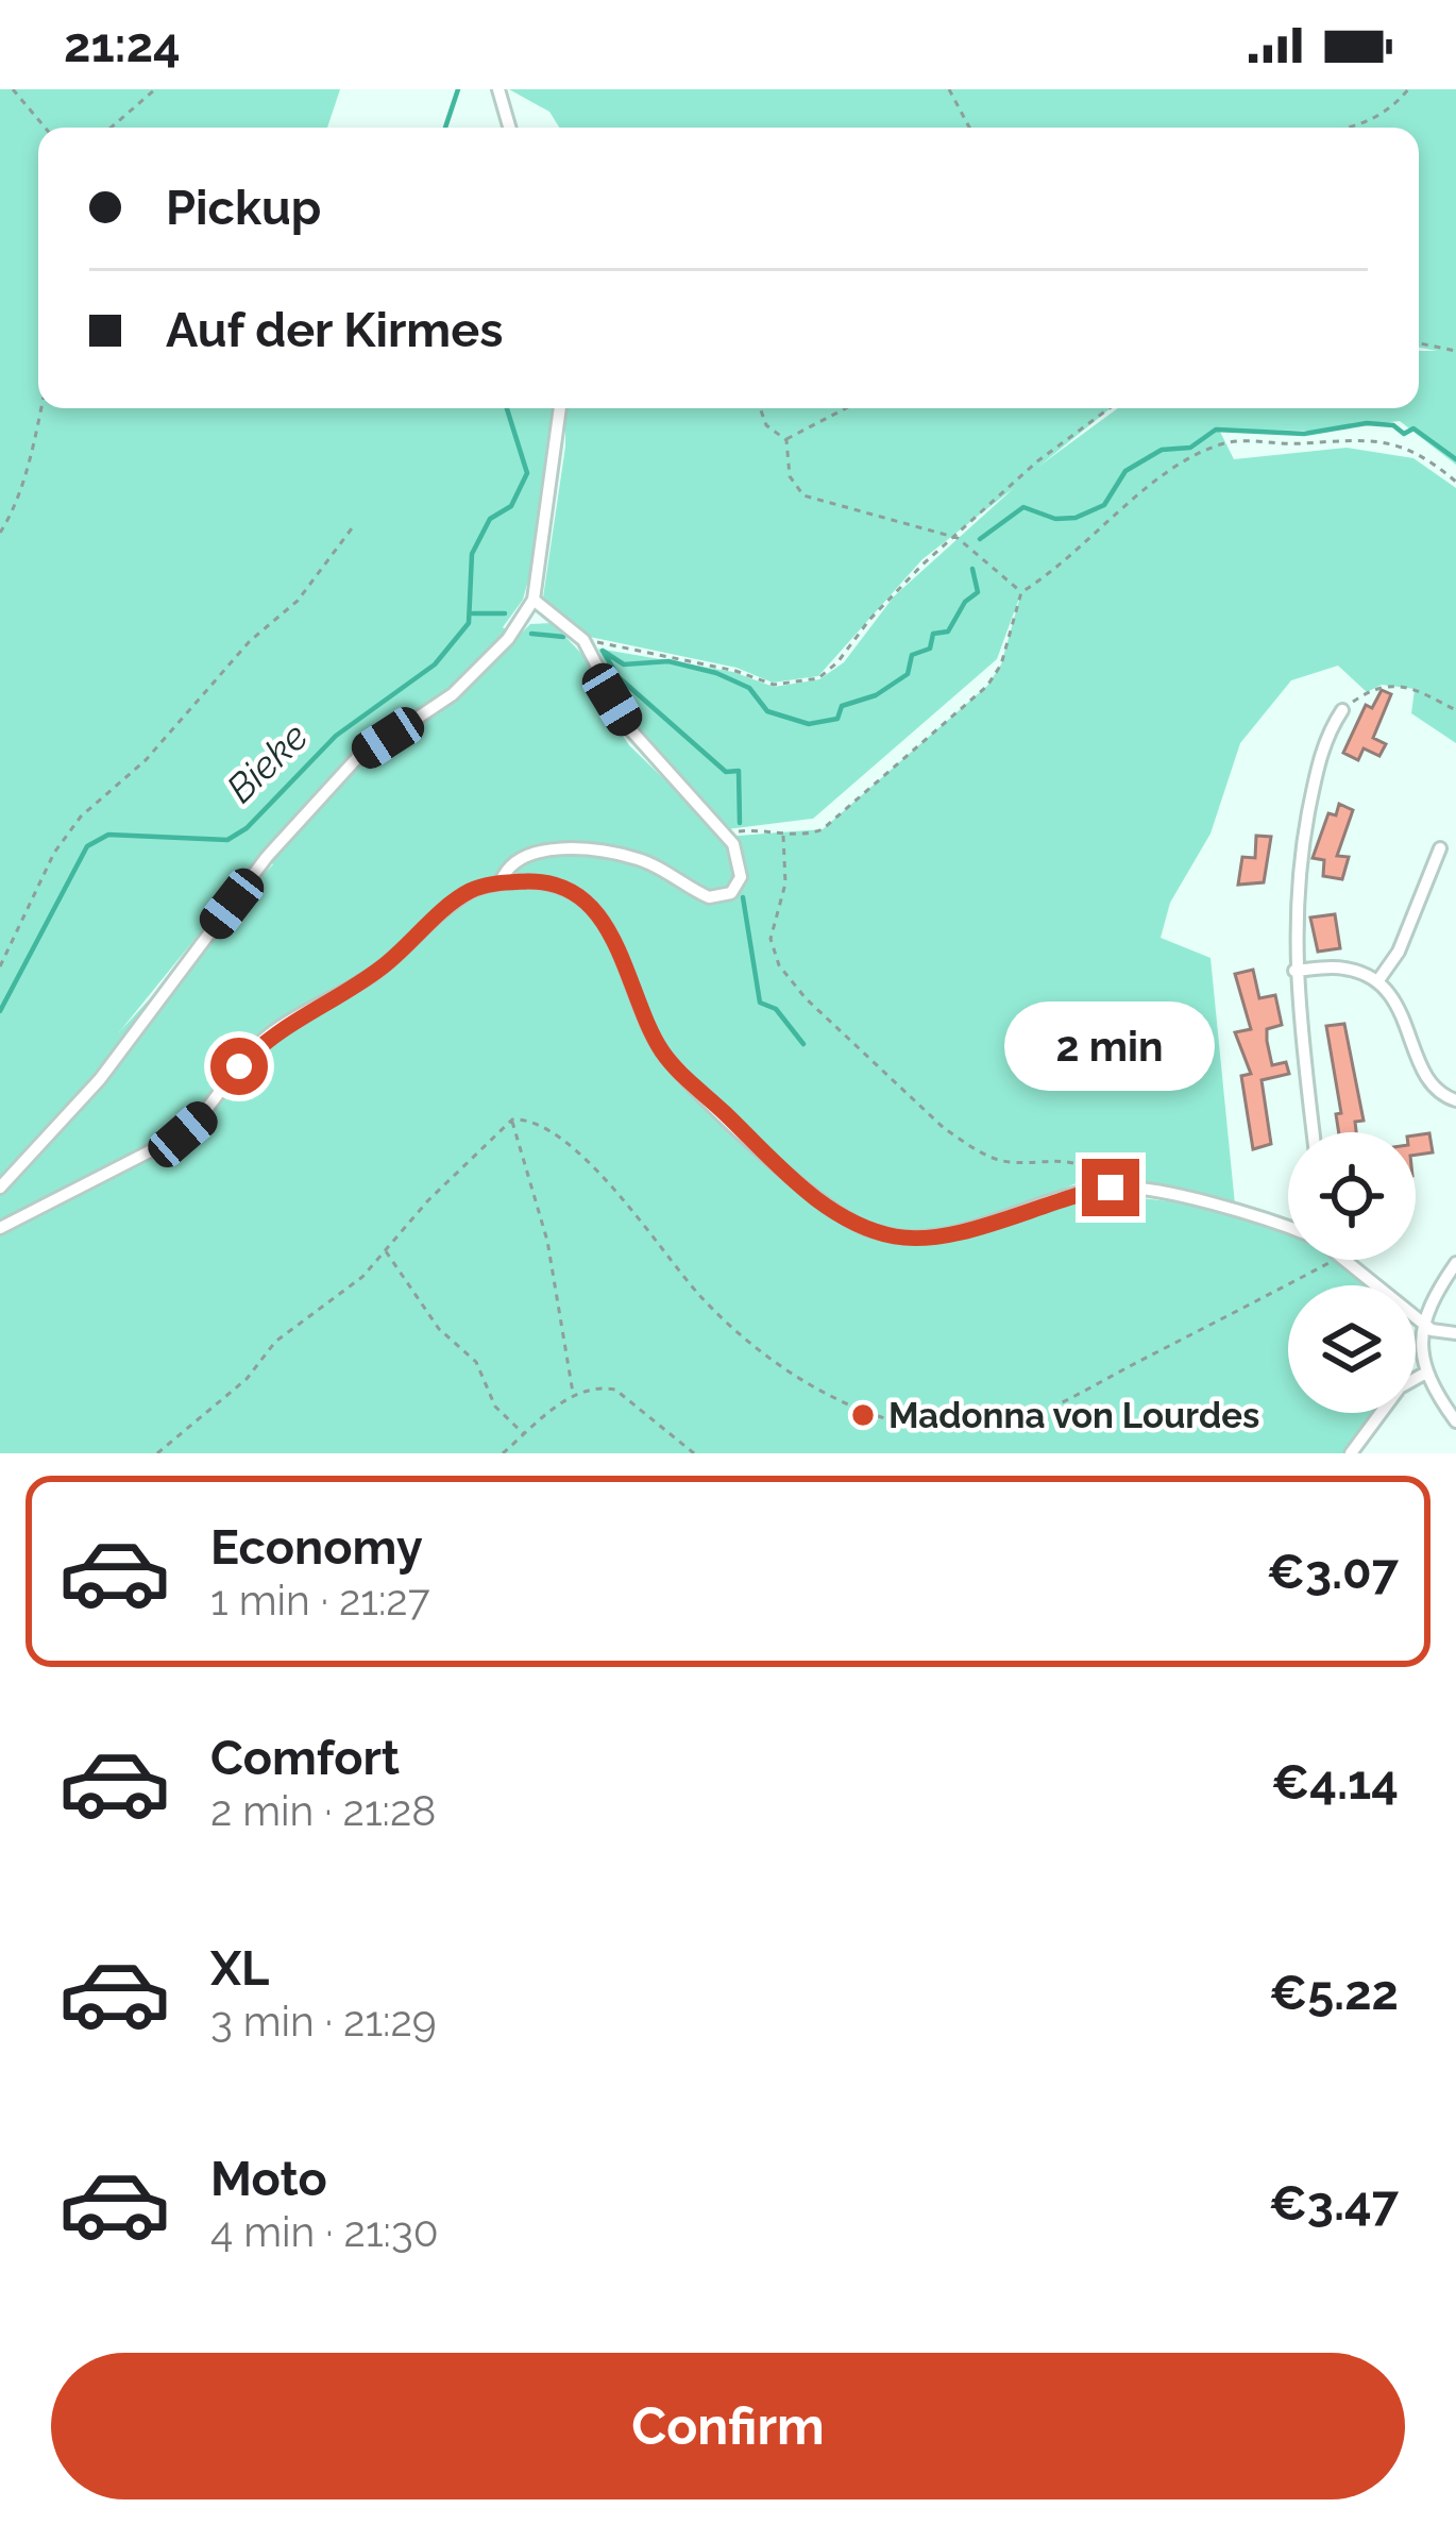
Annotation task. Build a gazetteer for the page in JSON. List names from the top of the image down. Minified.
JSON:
{"water":["Bieke"],"places":["Madonna von Lourdes"],"page":{"status":"21:24","banner":["Pickup","Auf der Kirmes"],"bubble":"2 min","list":[{"name":"Economy","note":"1 min · 21:27","value":"€3.07"},{"name":"Comfort","note":"2 min · 21:28","value":"€4.14"},{"name":"XL","note":"3 min · 21:29","value":"€5.22"},{"name":"Moto","note":"4 min · 21:30","value":"€3.47"}],"buttons":"Confirm"}}
